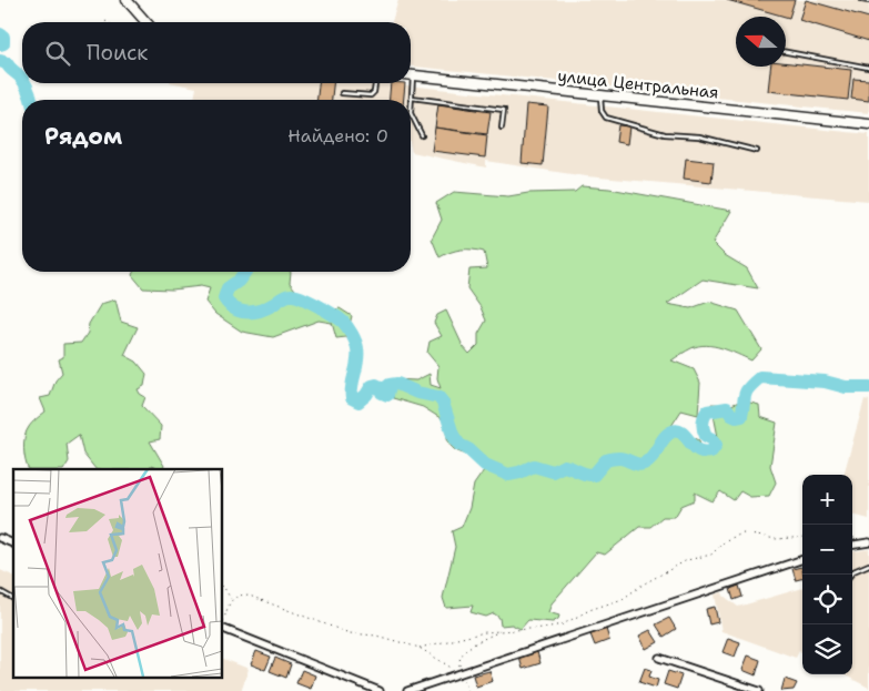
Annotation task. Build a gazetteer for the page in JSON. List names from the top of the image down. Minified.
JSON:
{"streets":{"main road":["улица Центральная"]},"north":"left","page":{"search":"Поиск","heading":["Рядом","Найдено: 0"],"map_buttons":["+","−"]}}
